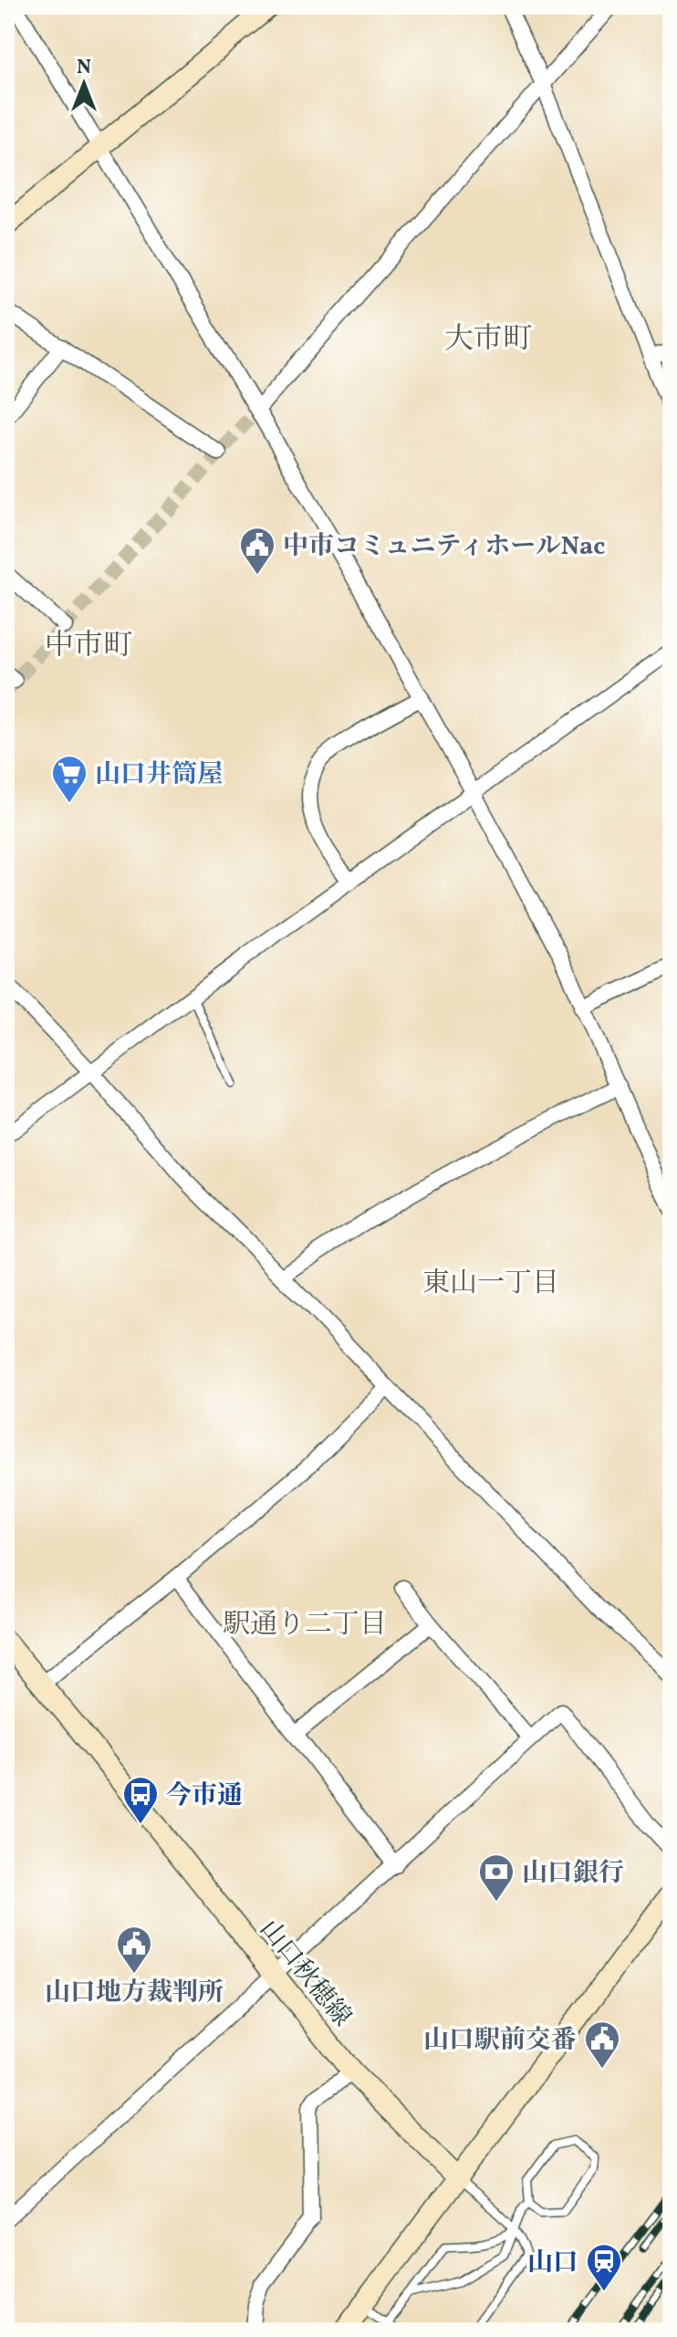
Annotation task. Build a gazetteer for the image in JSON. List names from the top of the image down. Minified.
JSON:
{"streets":{"main road":["山口秋穂線"]},"districts":["大市町","中市町","東山一丁目","駅通り二丁目"],"places":{"public building":["中市コミュニティホールNac","山口地方裁判所","山口駅前交番"],"supermarket":["山口井筒屋"],"bus stop":["今市通"],"bank":["山口銀行"],"station":["山口"]},"north":"top"}
